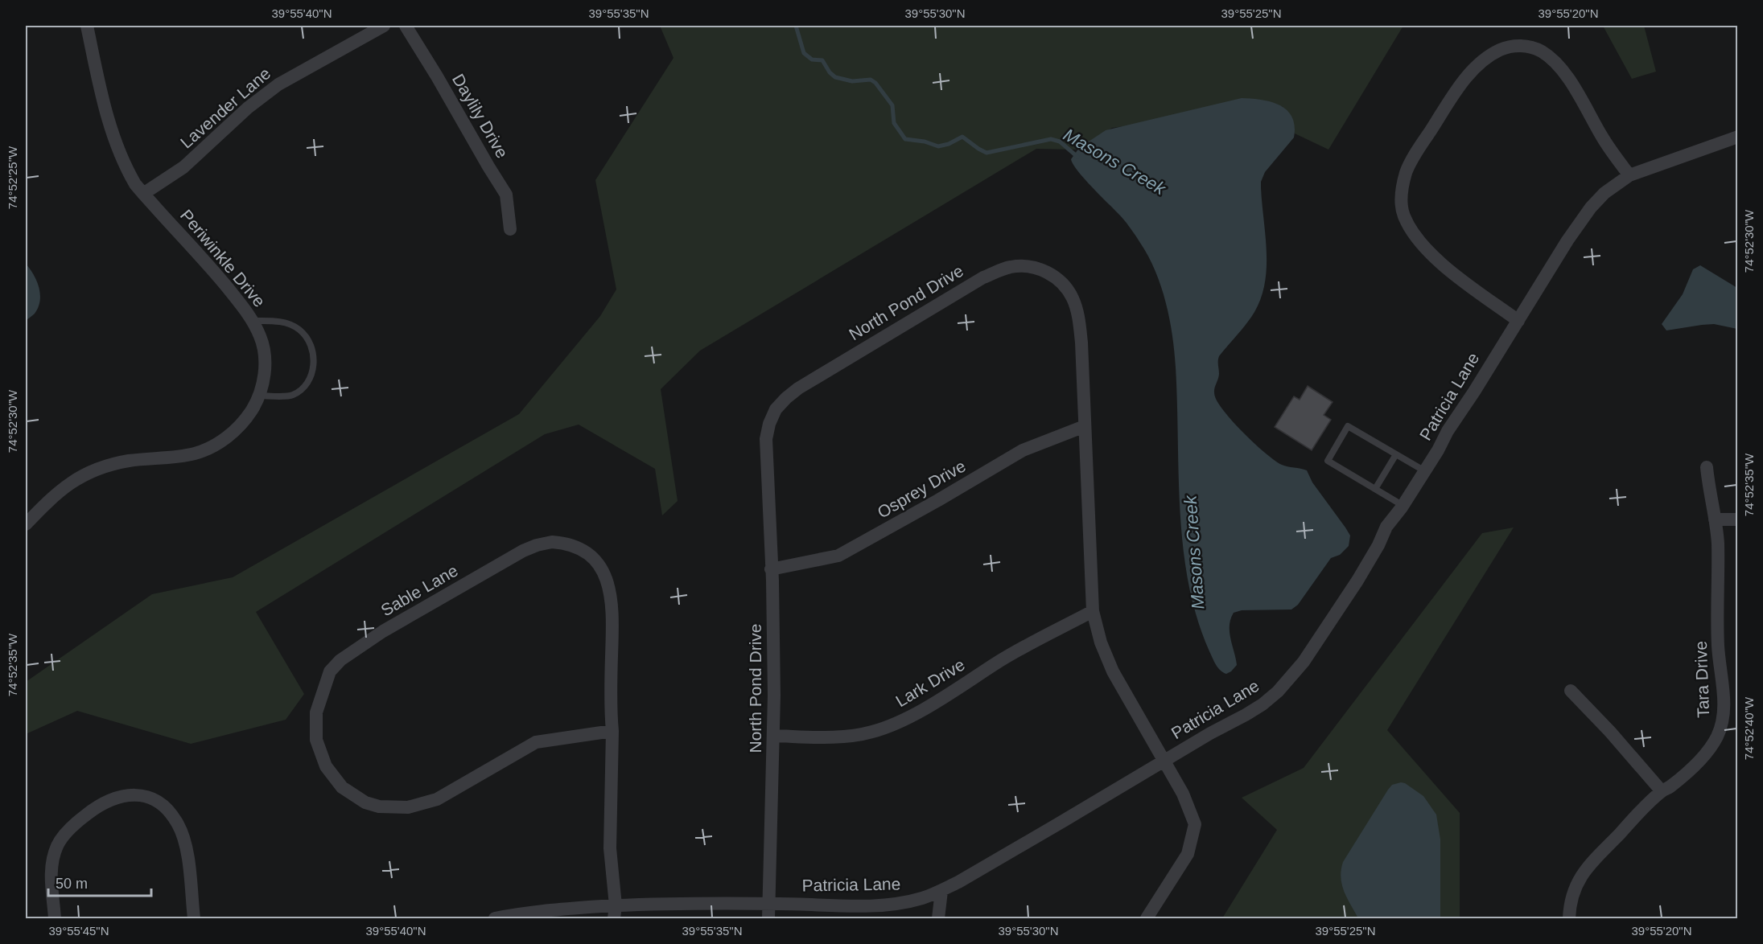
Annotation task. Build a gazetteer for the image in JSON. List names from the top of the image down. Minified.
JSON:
{"streets":{"street":["Lavender Lane","Daylily Drive","Periwinkle Drive","North Pond Drive","Patricia Lane","Osprey Drive","Sable Lane","Tara Drive","Lark Drive"]},"crossings":[["Lavender Lane","Periwinkle Drive"],["North Pond Drive","Patricia Lane"],["North Pond Drive","Osprey Drive"],["North Pond Drive","Lark Drive"],["Patricia Lane","Sable Lane"]],"water":["Masons Creek"],"scale_bar":"50 m","coordinates":["39°55'40\"N","39°55'35\"N","39°55'30\"N","39°55'25\"N","39°55'20\"N","74°52'25\"W","74°52'30\"W","74°52'35\"W","74°52'40\"W","39°55'45\"N"]}
